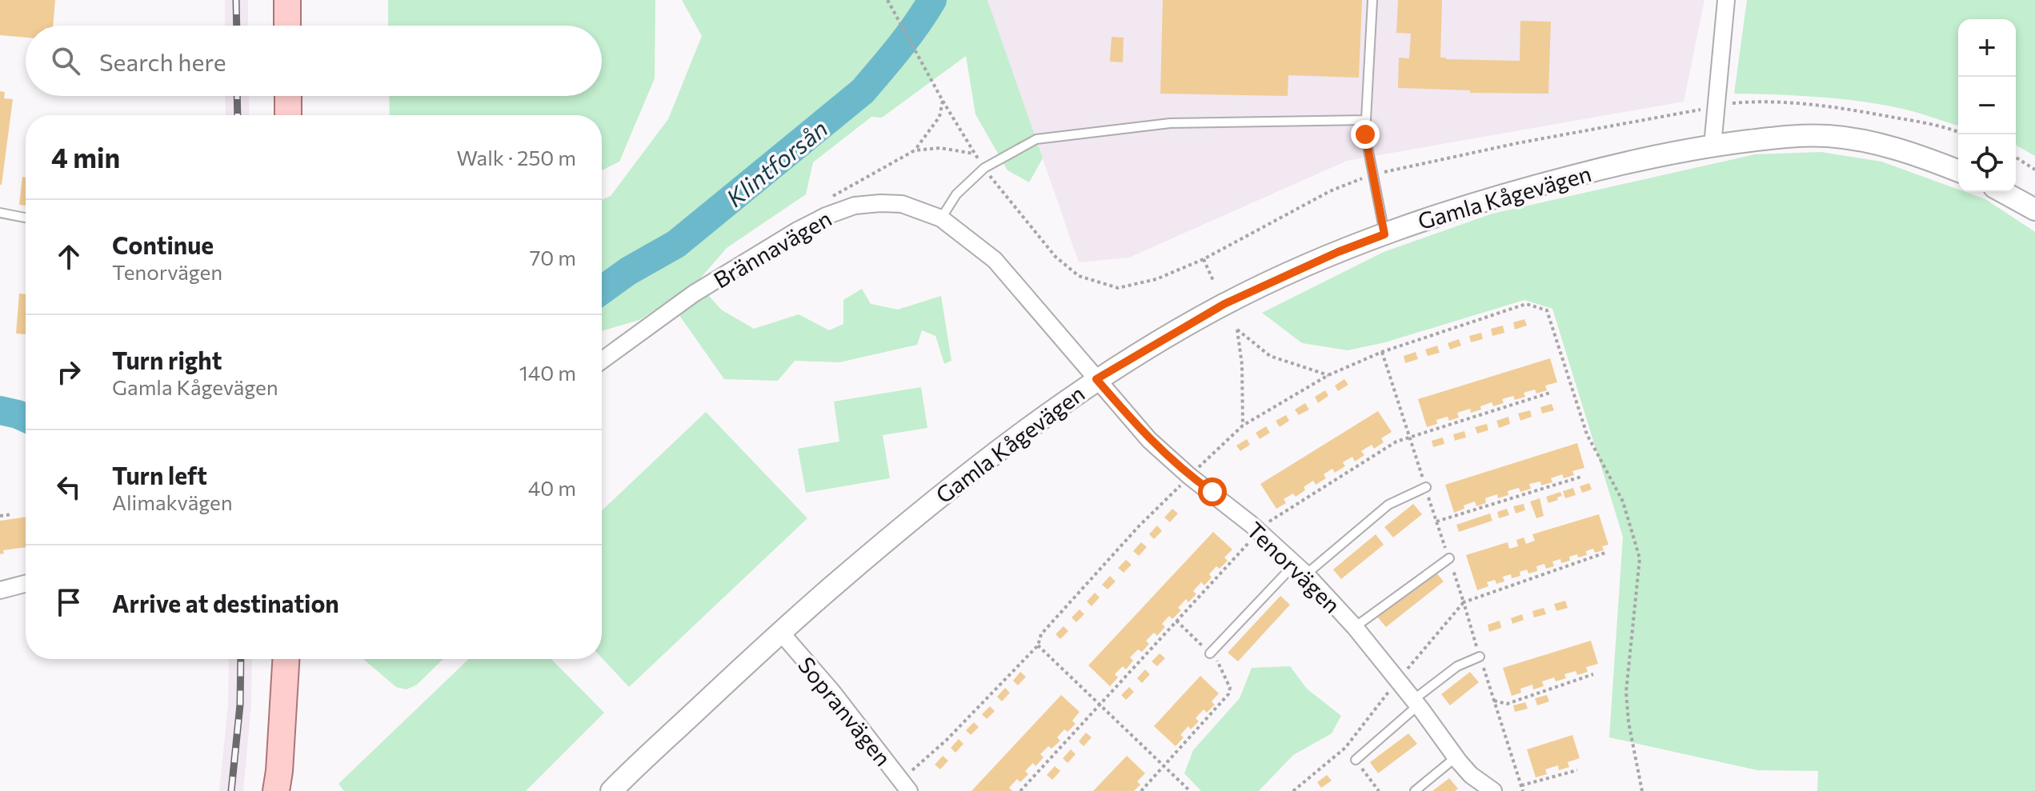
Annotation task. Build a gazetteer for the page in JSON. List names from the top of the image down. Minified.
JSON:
{"streets":{"street":["Gamla Kågevägen","Brännavägen","Tenorvägen","Sopranvägen"]},"crossings":[["Gamla Kågevägen","Brännavägen"],["Gamla Kågevägen","Tenorvägen"],["Gamla Kågevägen","Sopranvägen"],["Brännavägen","Tenorvägen"]],"water":["Klintforsån"],"page":{"map_buttons":["+","−"],"search":"Search here","heading":["4 min","Walk · 250 m"],"list":[["Continue","Tenorvägen","70 m"],["Turn right","Gamla Kågevägen","140 m"],["Turn left","Alimakvägen","40 m"],"Arrive at destination"]}}
